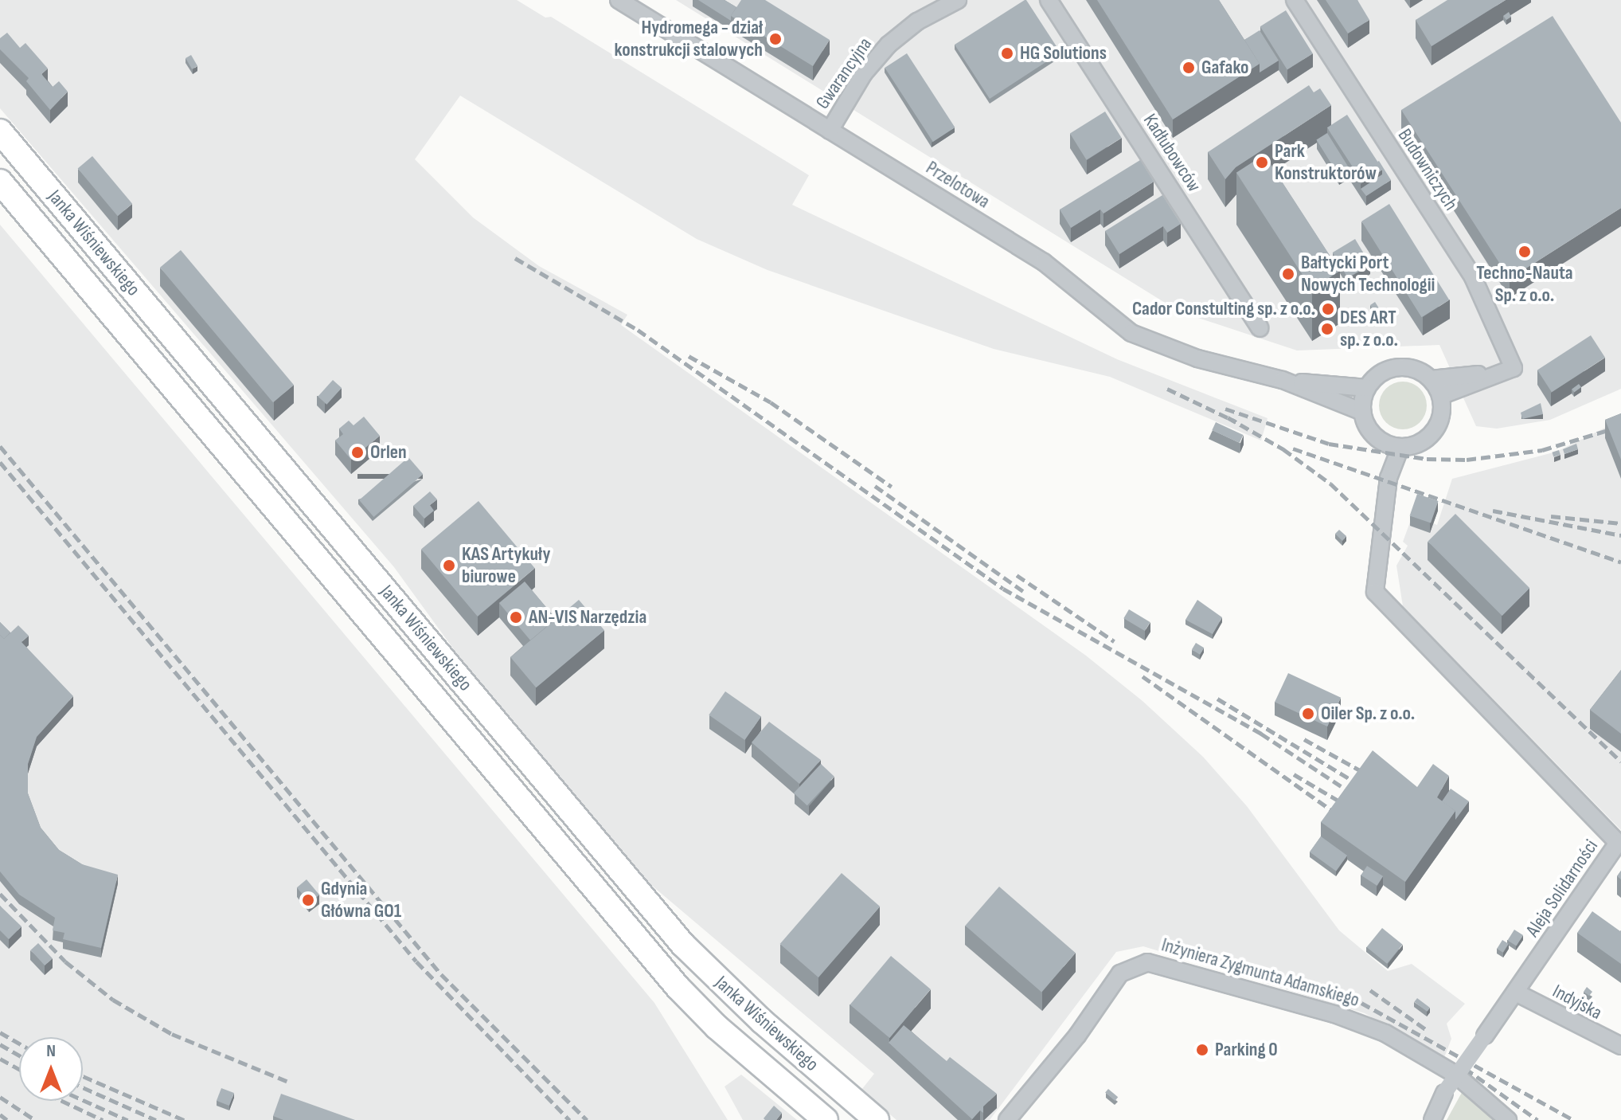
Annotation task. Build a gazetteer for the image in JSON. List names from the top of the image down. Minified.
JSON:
{"streets":{"highway":["Janka Wiśniewskiego"],"street":["Gwarancyjna","Kadłubowców","Budowniczych","Przelotowa","Aleja Solidarności","Inżyniera Zygmunta Adamskiego","Indyjska"]},"crossings":[["Gwarancyjna","Przelotowa"],["Aleja Solidarności","Indyjska"]],"places":["Hydromega - dział konstrukcji stalowych","HG Solutions","Gafako","Park Konstruktorów","Techno-Nauta Sp. z o.o.","Bałtycki Port Nowych Technologii","Cador Constulting sp. z o.o.","DES ART sp. z o.o.","Orlen","KAS Artykuły biurowe","AN-VIS Narzędzia","Oiler Sp. z o.o.","Gdynia Główna GO1","Parking 0"],"north":"top"}
